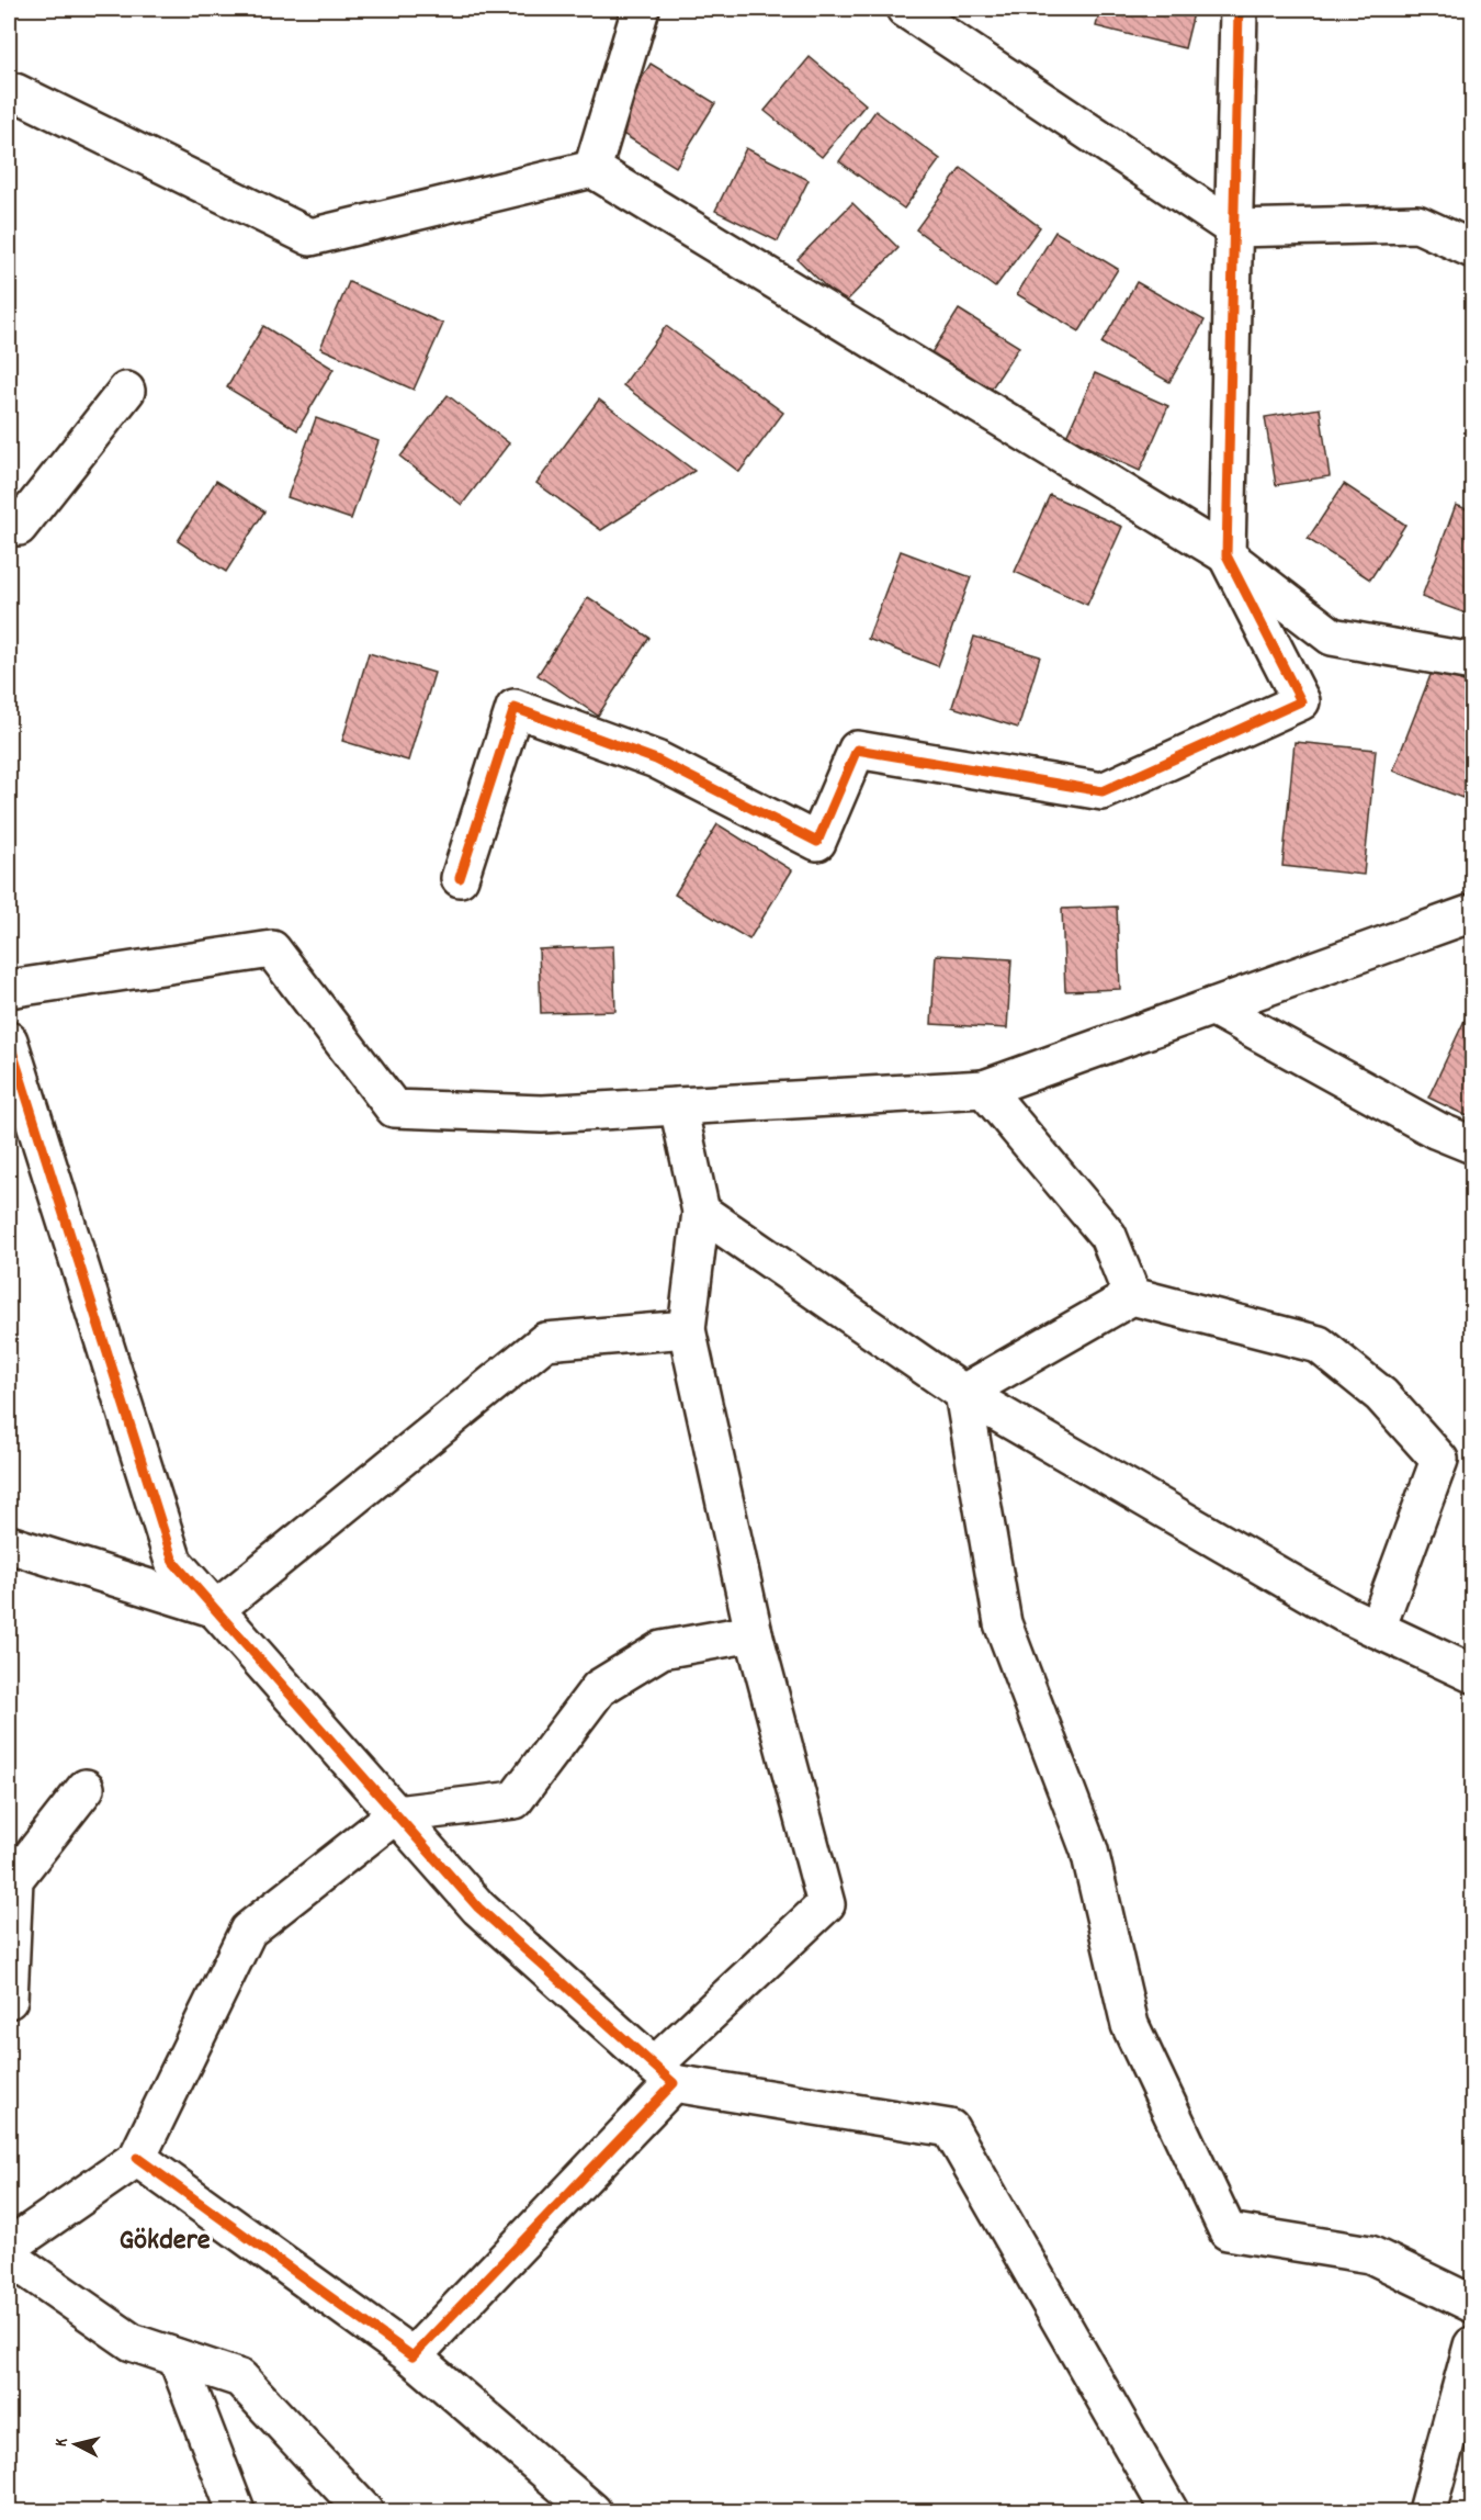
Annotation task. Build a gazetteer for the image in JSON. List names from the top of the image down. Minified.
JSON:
{"districts":["Gökdere"],"north":"left"}
